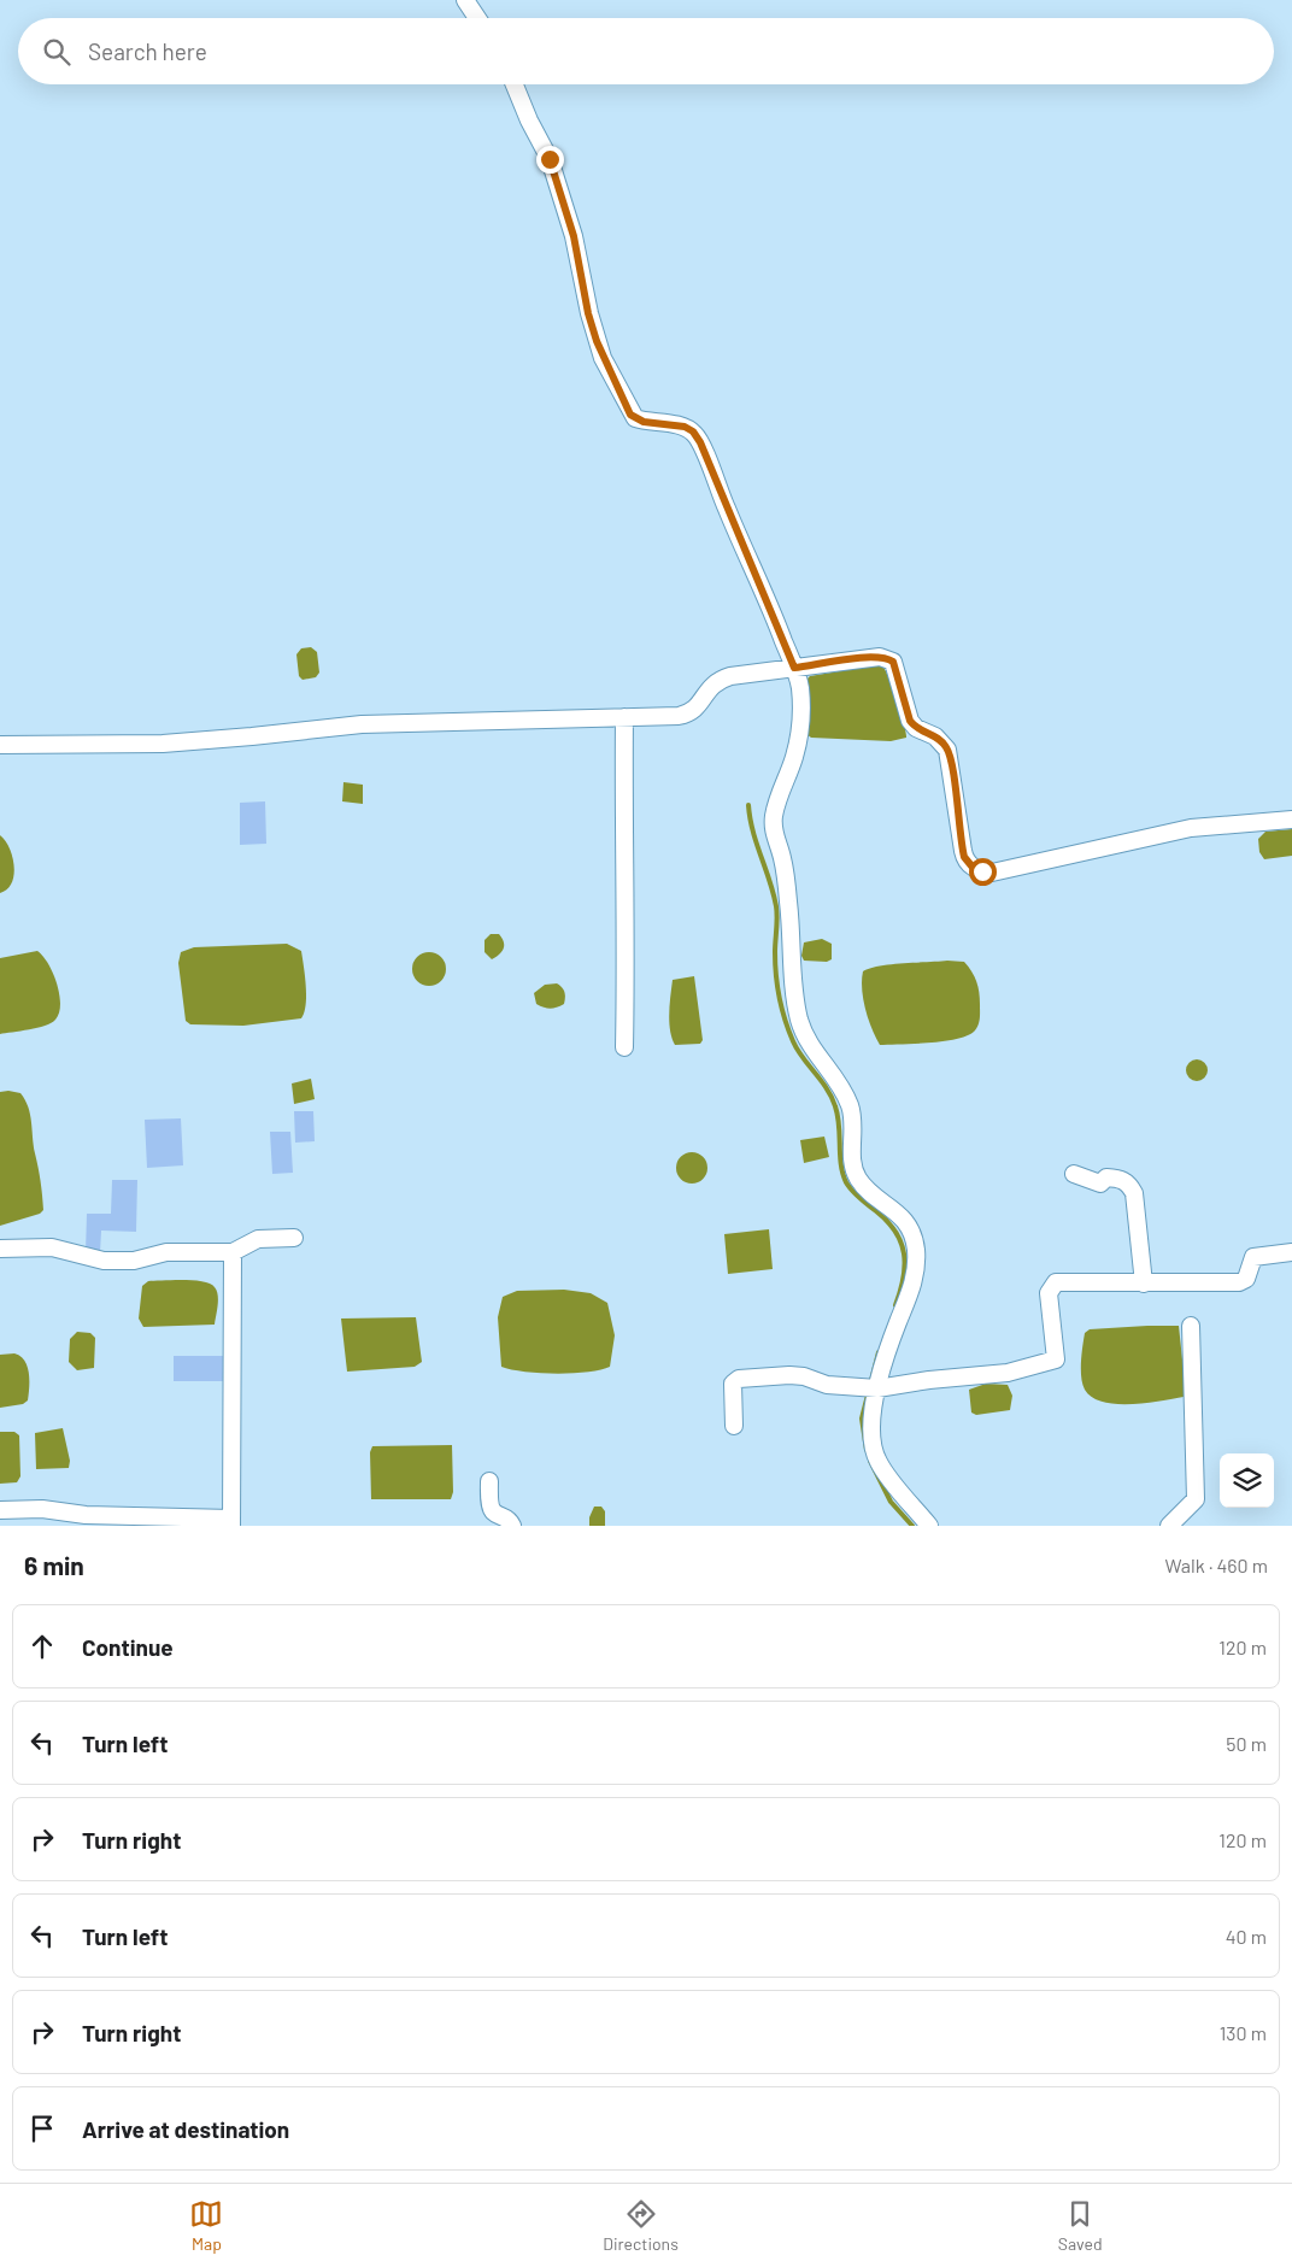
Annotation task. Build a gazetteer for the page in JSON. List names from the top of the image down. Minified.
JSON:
{"page":{"search":"Search here","heading":["6 min","Walk · 460 m"],"list":[["Continue","120 m"],["Turn left","50 m"],["Turn right","120 m"],["Turn left","40 m"],["Turn right","130 m"],"Arrive at destination"],"nav":["Map","Directions","Saved"]}}
